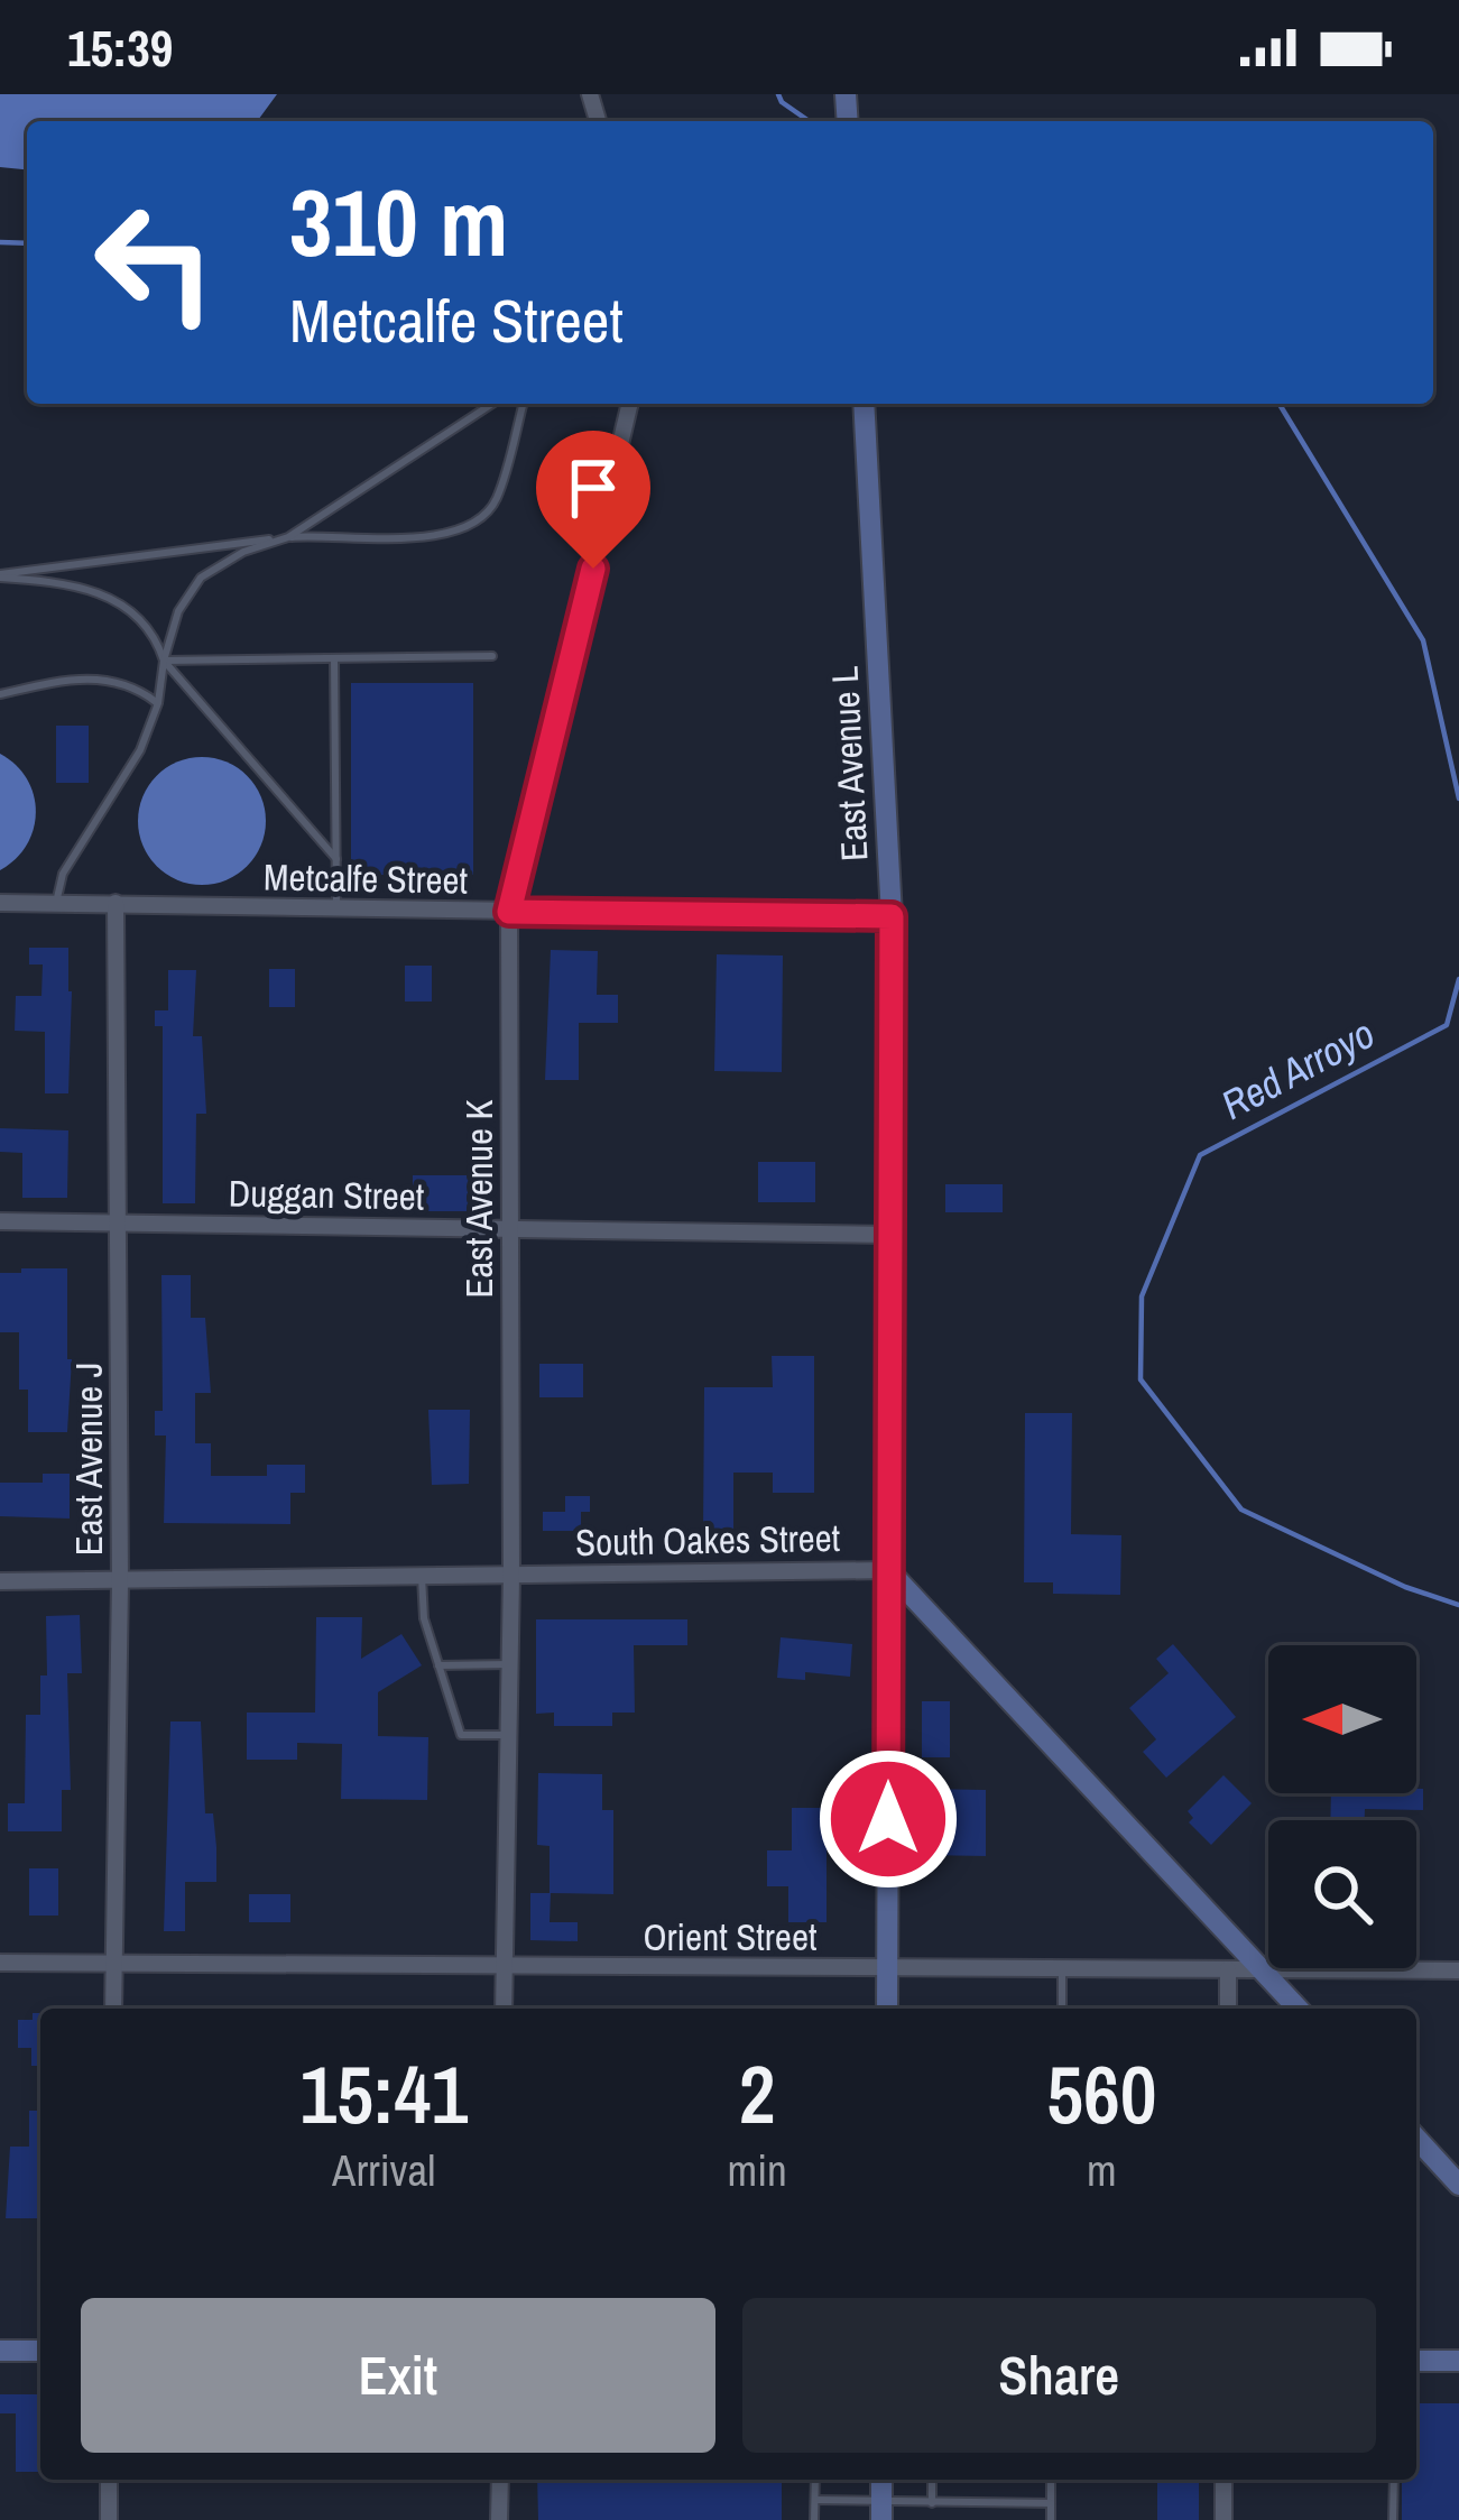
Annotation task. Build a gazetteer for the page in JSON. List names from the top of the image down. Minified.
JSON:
{"streets":{"main road":["East Avenue L","South Oakes Street"],"street":["Metcalfe Street","Duggan Street","East Avenue K","East Avenue J","Orient Street"]},"crossings":[["East Avenue L","Metcalfe Street"],["East Avenue L","Duggan Street"],["East Avenue L","South Oakes Street"],["East Avenue L","Orient Street"],["Metcalfe Street","East Avenue K"],["Metcalfe Street","East Avenue J"],["Duggan Street","East Avenue K"],["Duggan Street","East Avenue J"],["East Avenue K","South Oakes Street"],["East Avenue K","Orient Street"],["East Avenue J","South Oakes Street"],["East Avenue J","Orient Street"],["South Oakes Street","Orient Street"]],"water":["Red Arroyo"],"north":"left","page":{"status":"15:39","turn":["310 m","Metcalfe Street"],"eta":["15:41","Arrival","2","min","560","m"],"buttons":["Exit","Share"]}}
